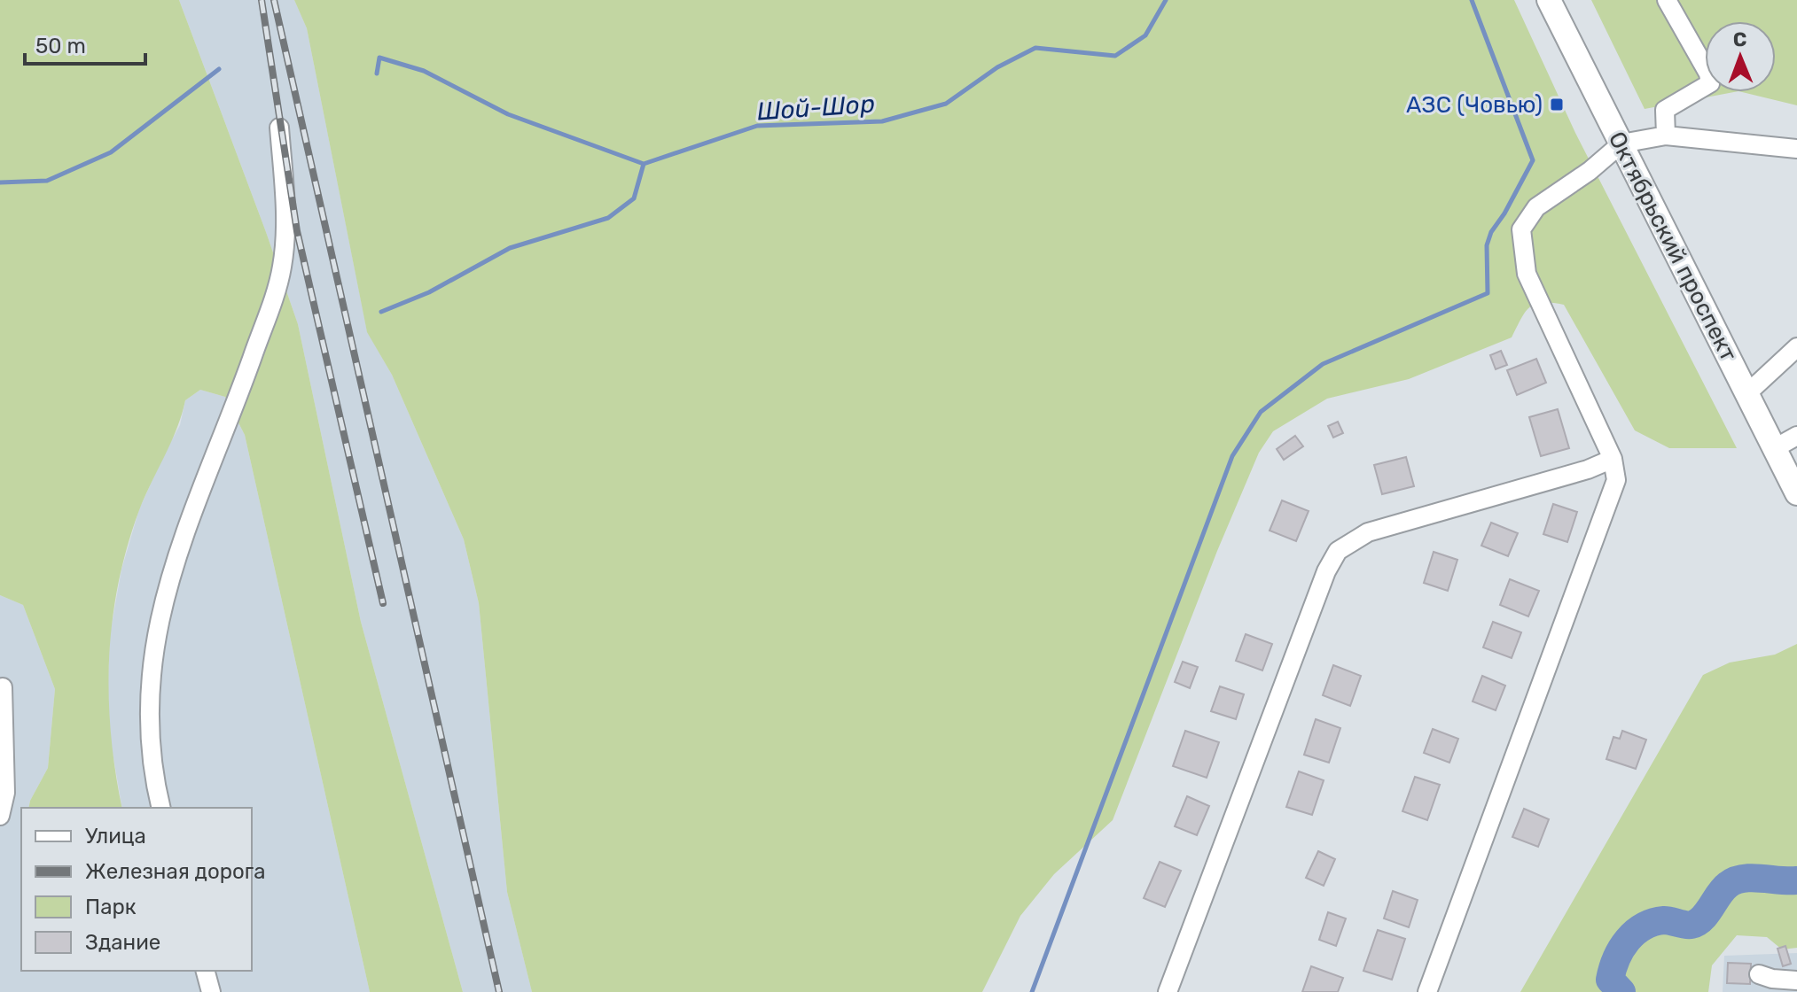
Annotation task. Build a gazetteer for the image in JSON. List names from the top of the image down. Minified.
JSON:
{"streets":{"main road":["Октябрьский проспект"]},"water":["Шой-Шор"],"places":{"transit":["АЗС (Човью)"]},"legend":["Улица","Железная дорога","Парк","Здание"],"scale_bar":"50 m","north":"top"}
